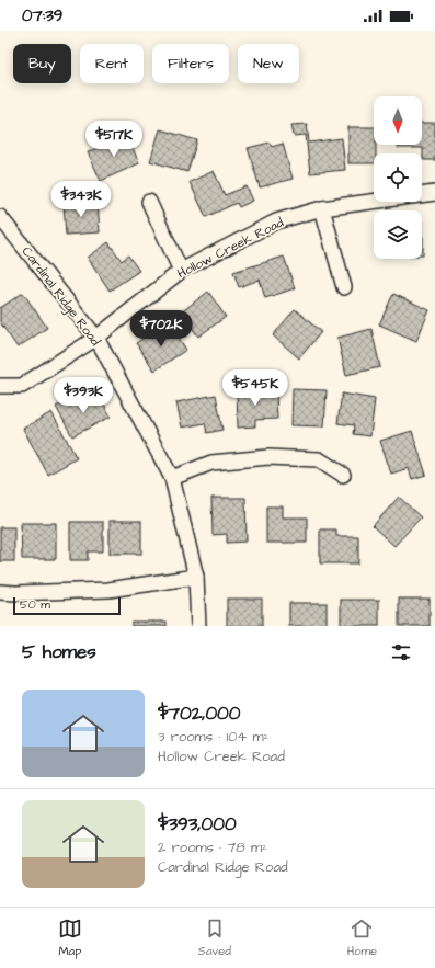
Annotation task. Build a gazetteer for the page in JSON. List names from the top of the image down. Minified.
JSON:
{"streets":{"street":["Hollow Creek Road","Cardinal Ridge Road"]},"crossings":[["Hollow Creek Road","Cardinal Ridge Road"]],"scale_bar":"50 m","north":"bottom","page":{"status":"07:39","chip":["Buy","Rent","Filters","New"],"price":["$517K","$343K","$702K","$545K","$393K"],"scale":"50 m","heading":"5 homes","list":[{"name":"$702,000","note":"3 rooms · 104 m² · Hollow Creek Road"},{"name":"$393,000","note":"2 rooms · 78 m² · Cardinal Ridge Road"}],"tabs":["Map","Saved","Home"]}}
